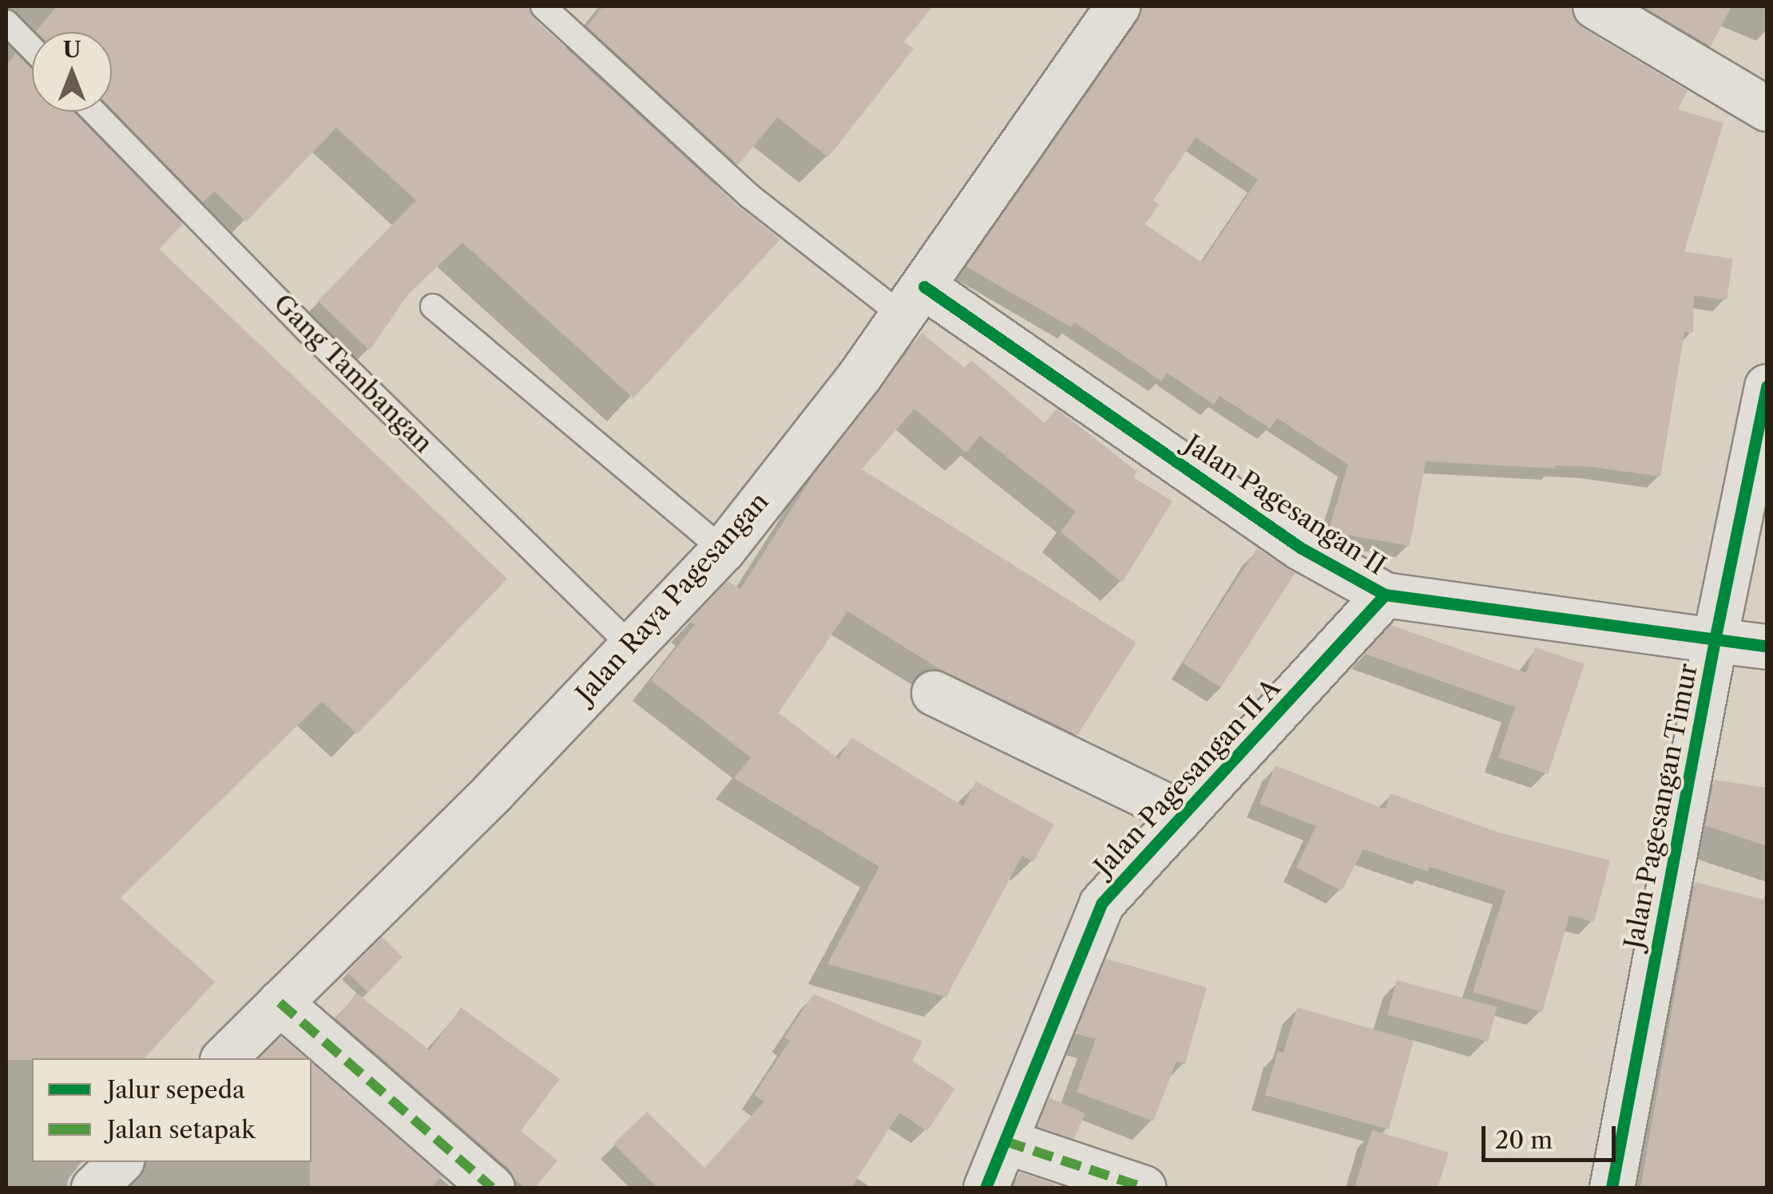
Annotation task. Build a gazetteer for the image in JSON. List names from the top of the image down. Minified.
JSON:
{"streets":{"street":["Jalan Pagesangan II","Jalan Raya Pagesangan","Jalan Pagesangan II A","Jalan Pagesangan Timur"],"lane":["Gang Tambangan"]},"crossings":[["Gang Tambangan","Jalan Raya Pagesangan"],["Jalan Pagesangan II","Jalan Raya Pagesangan"],["Jalan Pagesangan II","Jalan Pagesangan II A"],["Jalan Pagesangan II","Jalan Pagesangan Timur"]],"legend":["Jalur sepeda","Jalan setapak"],"scale_bar":"20 m","north":"top"}
